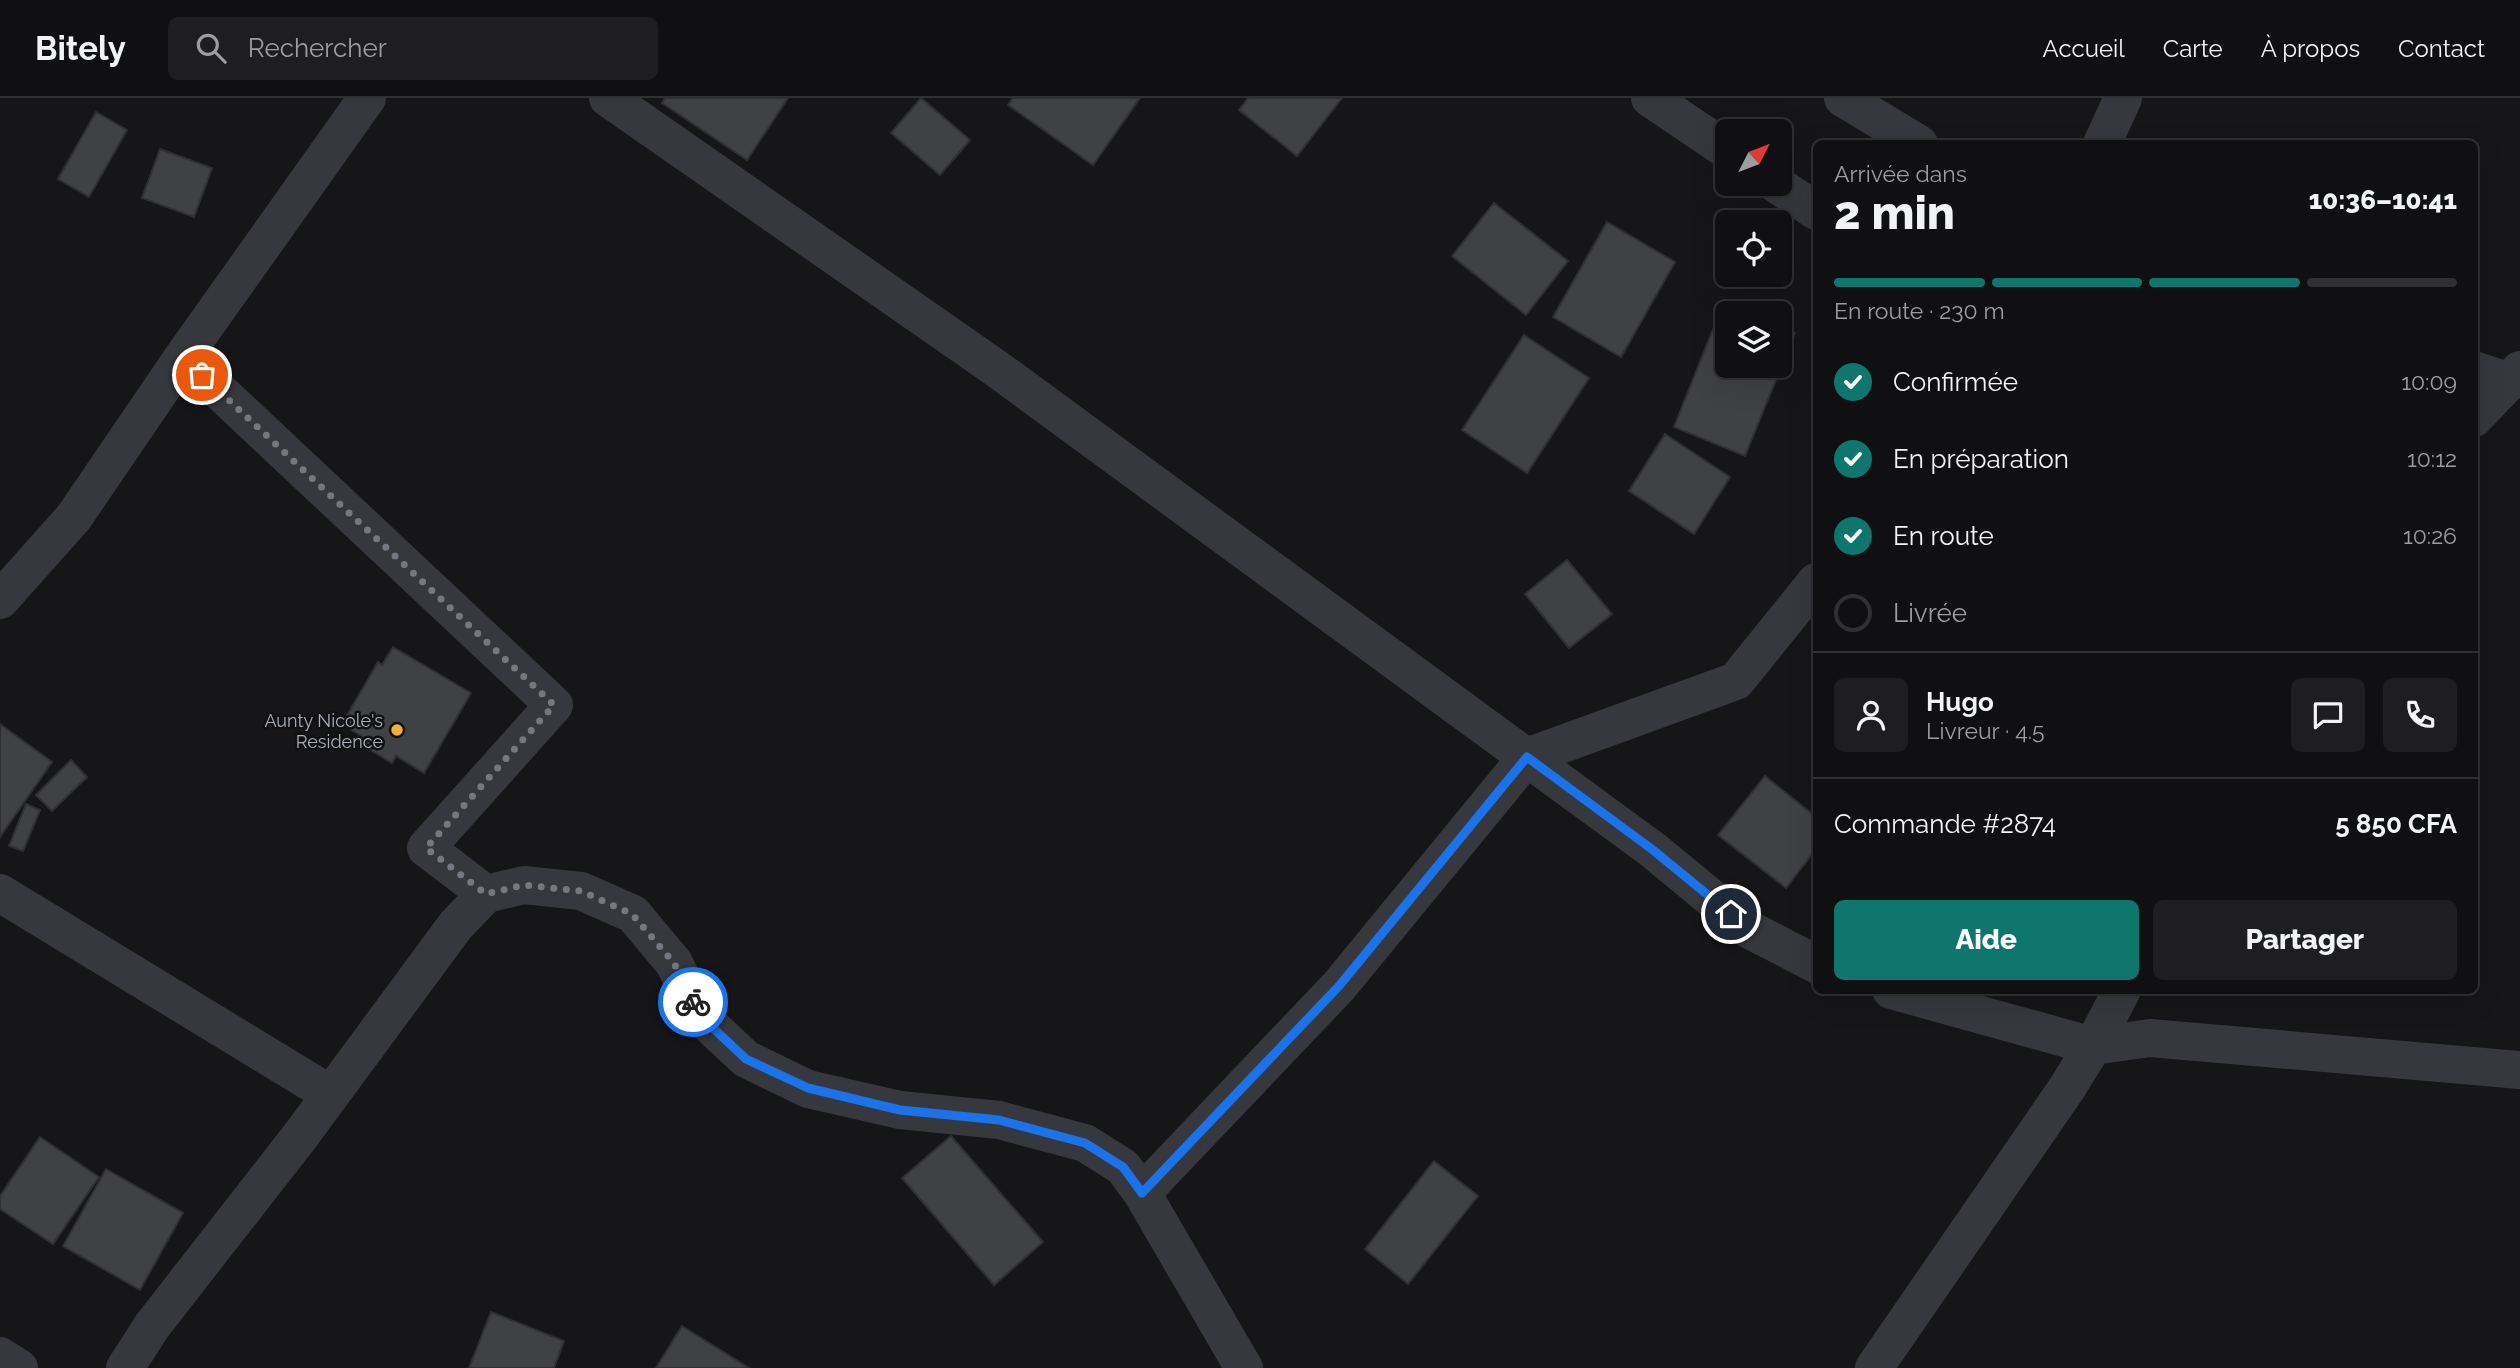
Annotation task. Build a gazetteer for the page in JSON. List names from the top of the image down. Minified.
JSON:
{"places":["Aunty Nicole's Residence"],"north":"top right","page":{"header":"Bitely","search":"Rechercher","nav":["Accueil","Carte","À propos","Contact"],"heading":["2 min","Arrivée dans","10:36–10:41"],"panel":["Hugo","Livreur · 4.5","Commande #2874","5 850 CFA"],"bar":"En route · 230 m","list":[["Confirmée","10:09"],["En préparation","10:12"],["En route","10:26"],"Livrée"],"buttons":["Aide","Partager"]}}
